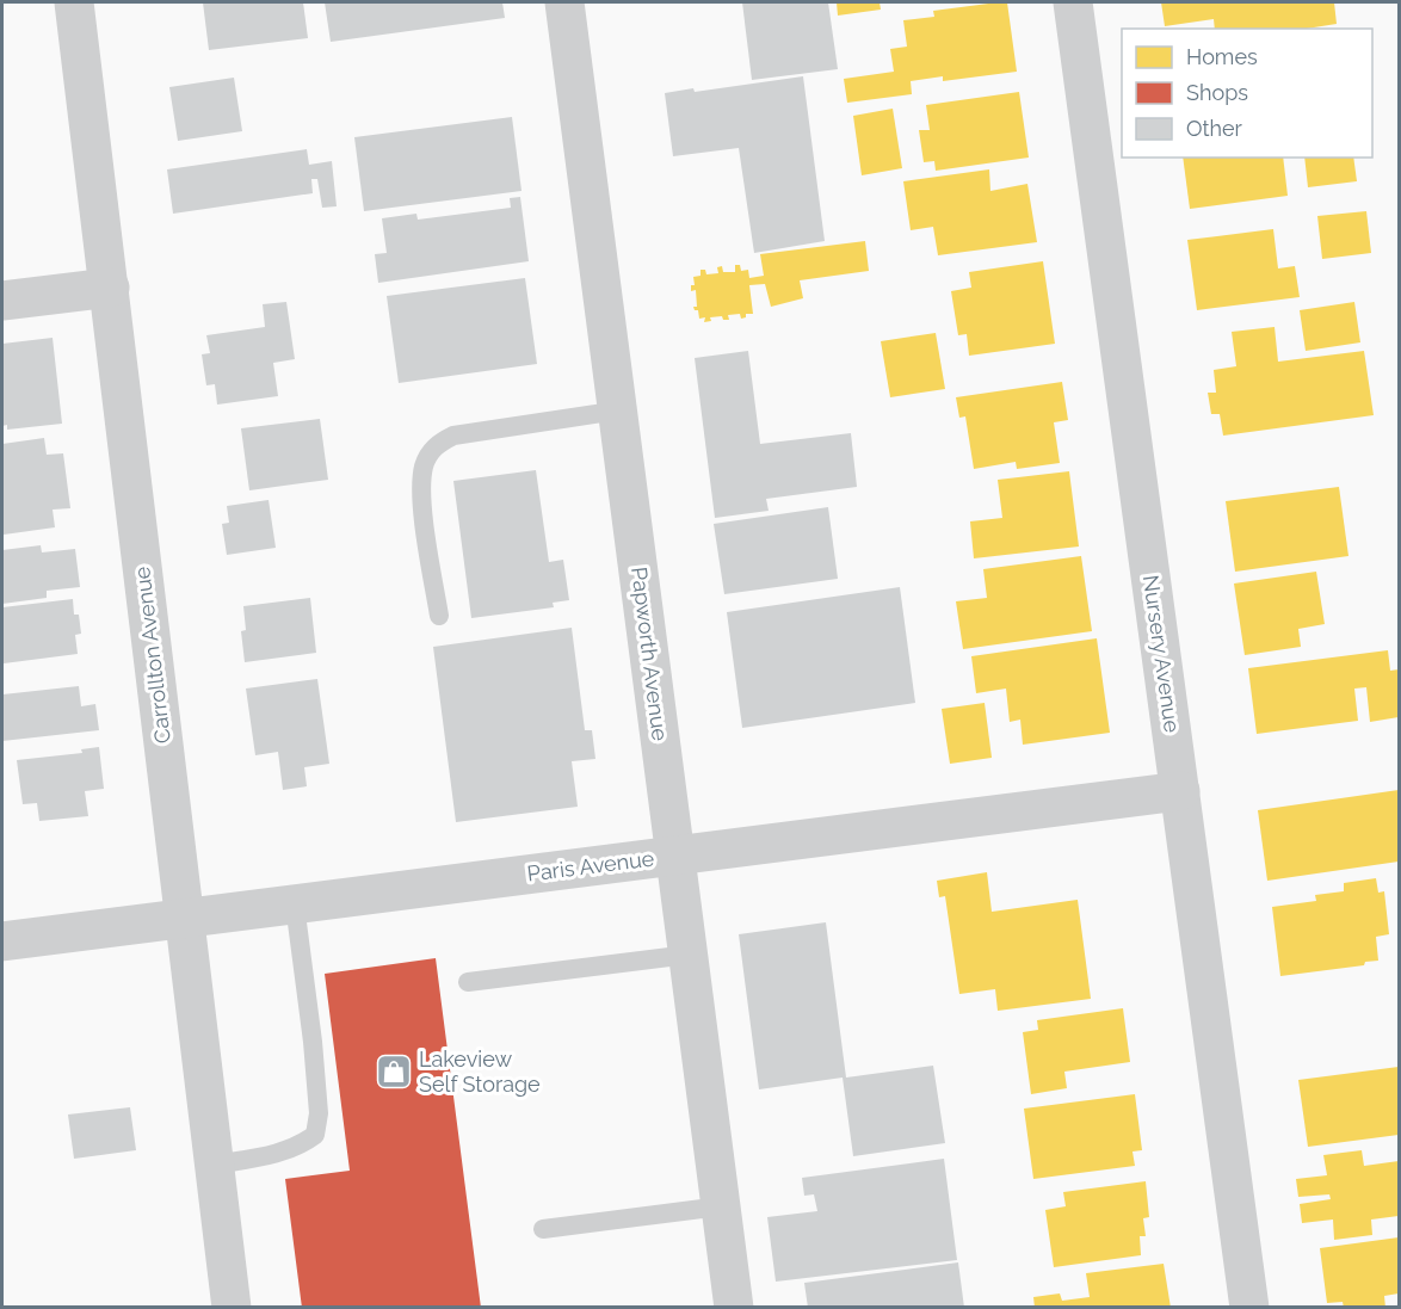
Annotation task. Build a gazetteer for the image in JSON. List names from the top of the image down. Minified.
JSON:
{"streets":{"street":["Papworth Avenue","Nursery Avenue","Carrollton Avenue","Paris Avenue"]},"crossings":[["Papworth Avenue","Paris Avenue"],["Nursery Avenue","Paris Avenue"],["Carrollton Avenue","Paris Avenue"]],"places":{"shop":["Lakeview Self Storage"]},"legend":["Homes","Shops","Other"]}
